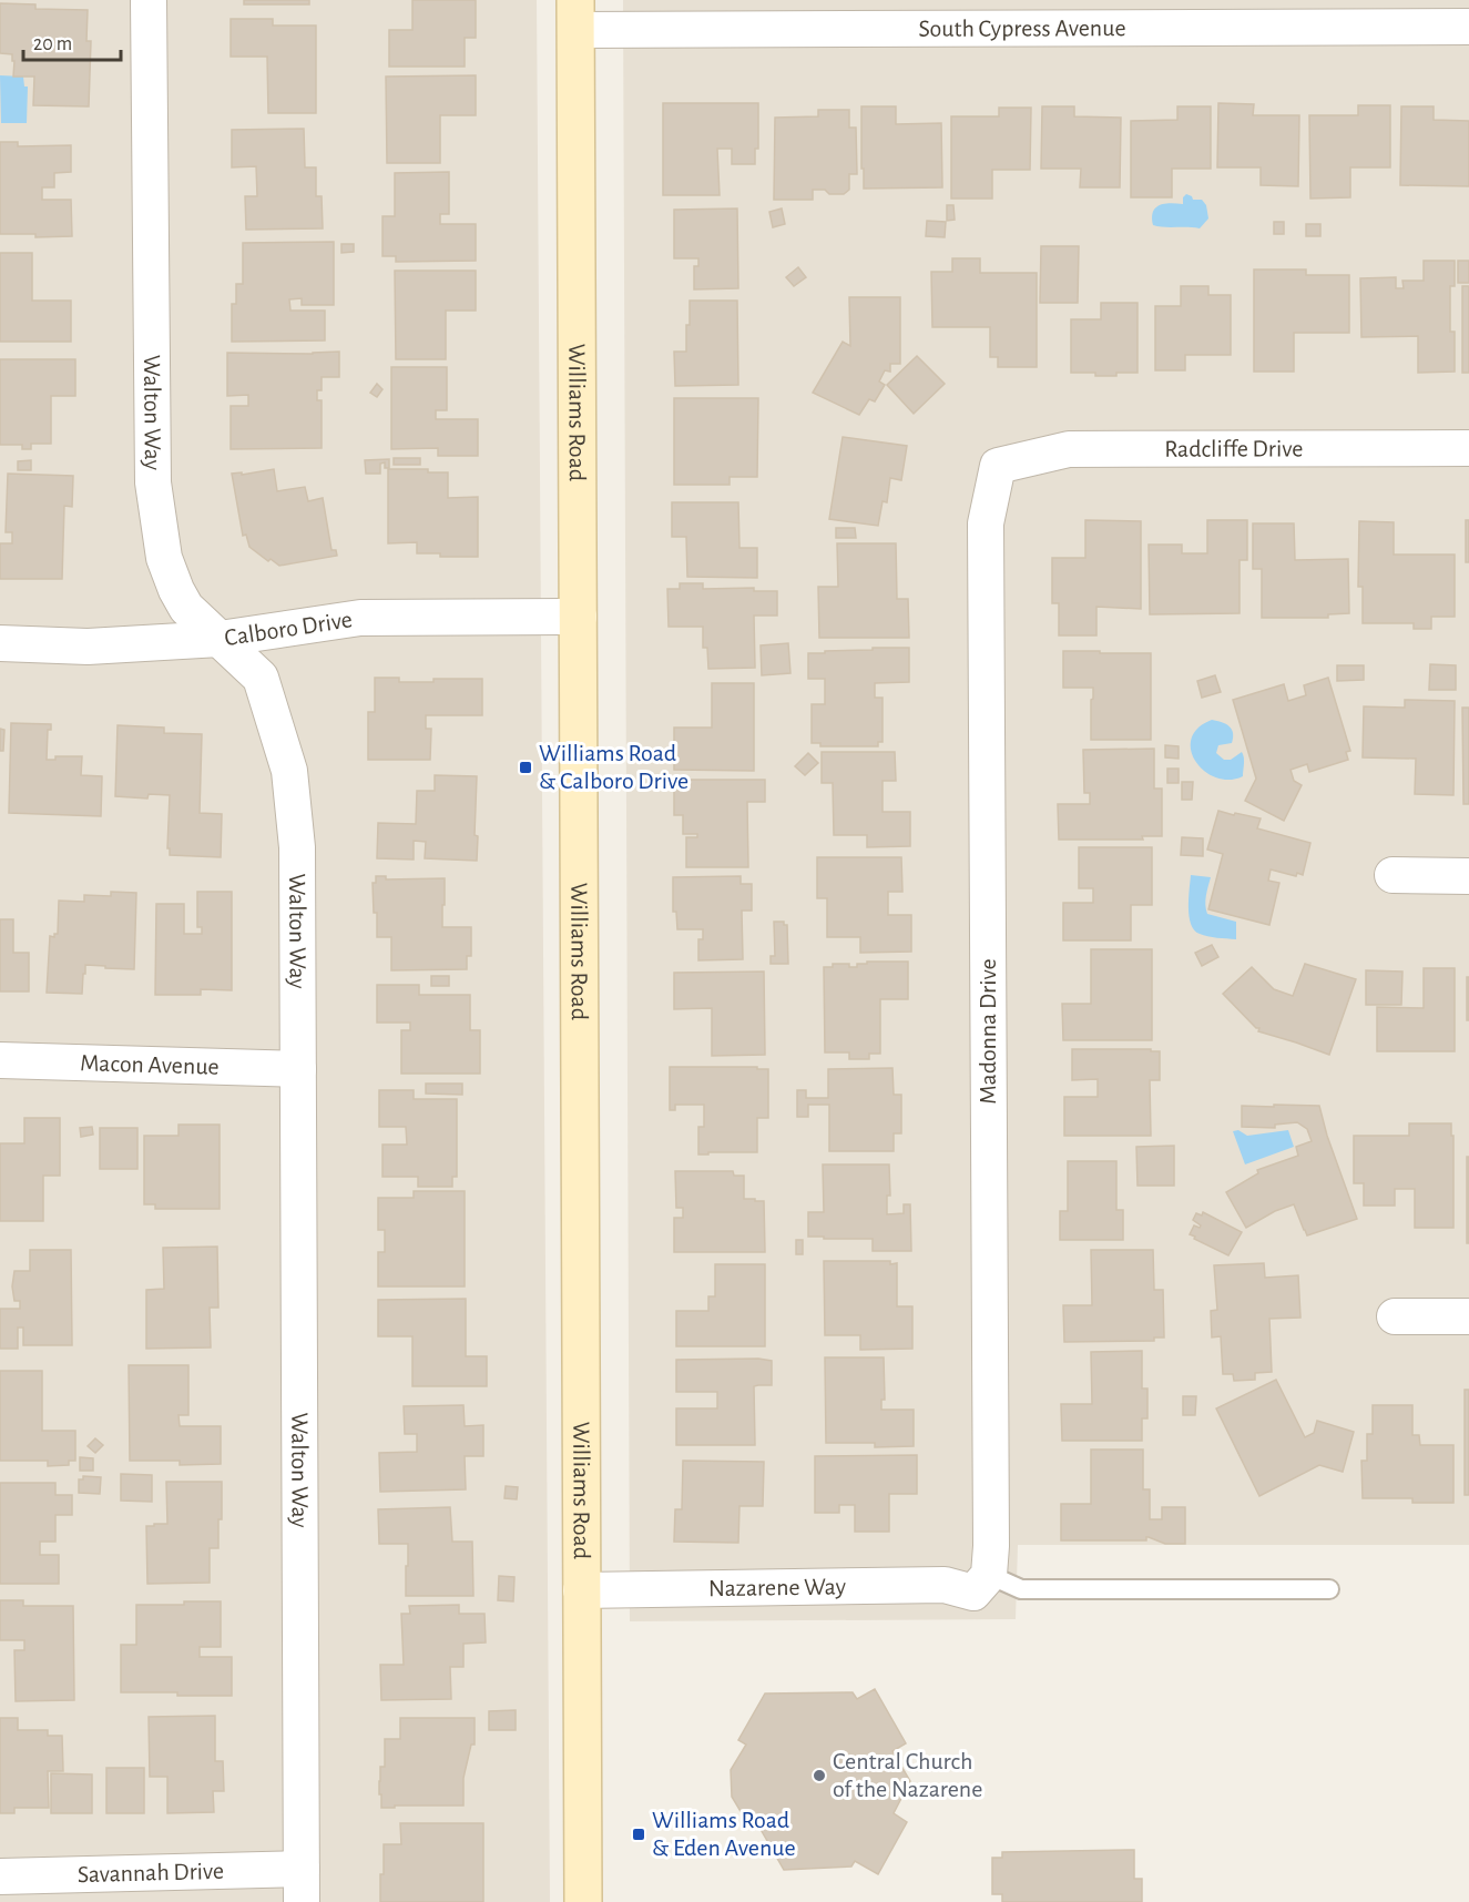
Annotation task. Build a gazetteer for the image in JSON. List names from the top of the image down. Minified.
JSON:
{"streets":{"street":["South Cypress Avenue","Williams Road","Walton Way","Radcliffe Drive","Calboro Drive","Madonna Drive","Macon Avenue","Nazarene Way","Savannah Drive"]},"crossings":[["South Cypress Avenue","Williams Road"],["Williams Road","Calboro Drive"],["Williams Road","Nazarene Way"],["Walton Way","Calboro Drive"],["Walton Way","Macon Avenue"],["Walton Way","Savannah Drive"],["Radcliffe Drive","Madonna Drive"],["Madonna Drive","Nazarene Way"]],"places":{"transit":["Williams Road & Calboro Drive","Williams Road & Eden Avenue"],"other":["Central Church of the Nazarene"]},"scale_bar":"20 m"}
